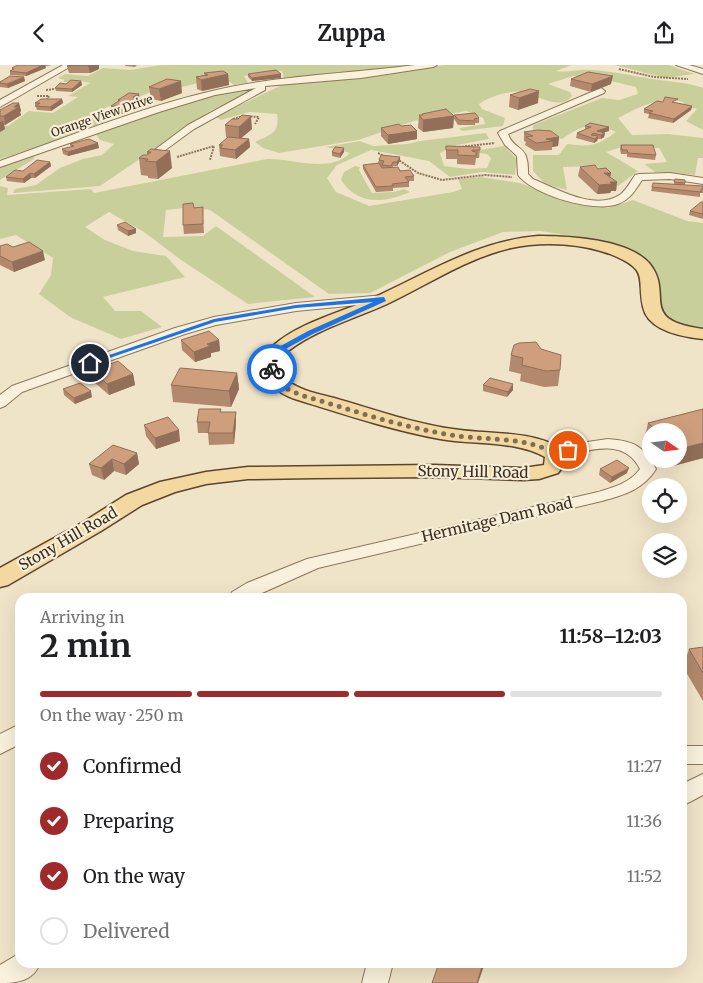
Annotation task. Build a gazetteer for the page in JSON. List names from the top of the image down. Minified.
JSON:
{"streets":{"main road":["Stony Hill Road"],"street":["Orange View Drive","Hermitage Dam Road"]},"crossings":[["Stony Hill Road","Hermitage Dam Road"]],"north":"right","page":{"header":"Zuppa","heading":["2 min","Arriving in","11:58–12:03"],"bar":"On the way · 250 m","list":[["Confirmed","11:27"],["Preparing","11:36"],["On the way","11:52"],"Delivered"]}}
